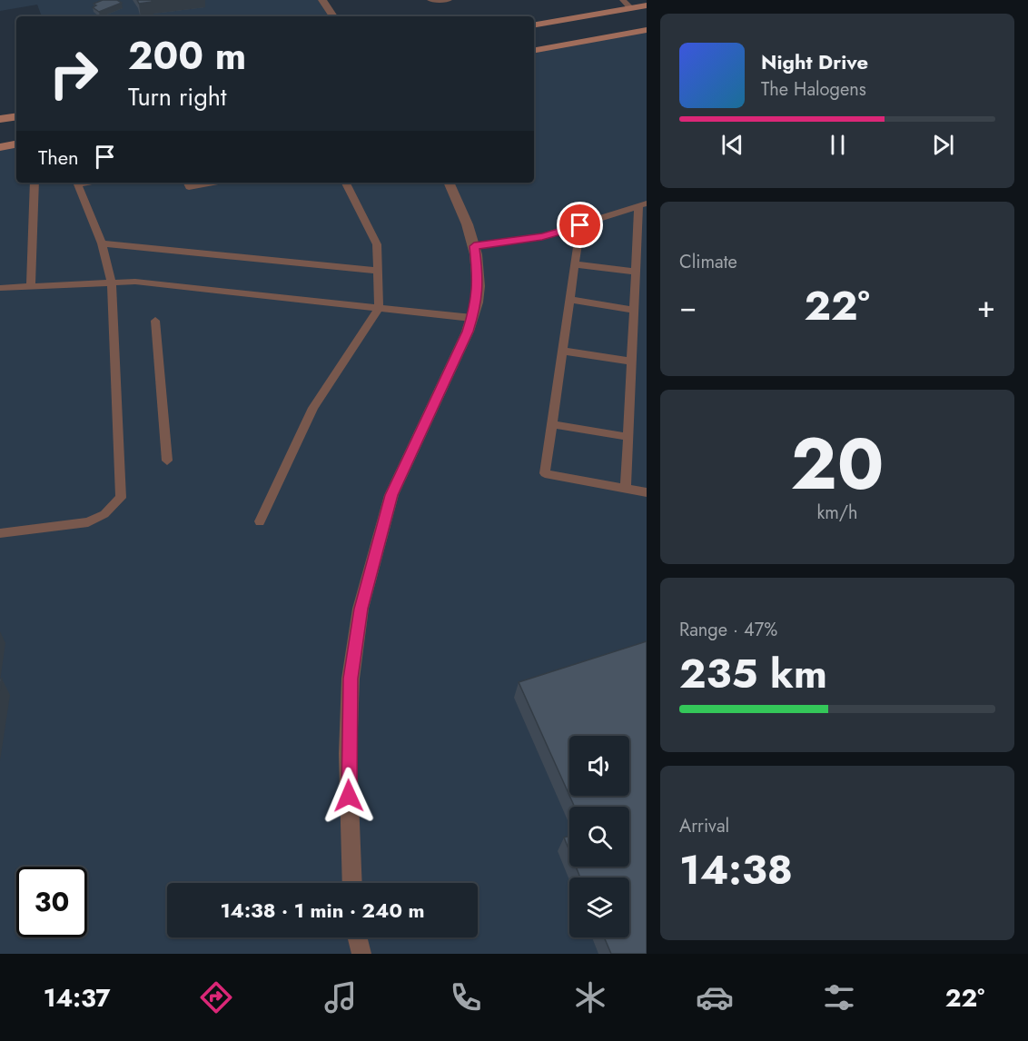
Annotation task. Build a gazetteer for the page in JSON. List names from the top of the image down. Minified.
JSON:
{"page":{"turn":["200 m","Turn right"],"song":["Night Drive","The Halogens"],"then":"Then","tile":["Climate",["20","km/h"],["Range · 47%","235 km"],["Arrival","14:38"]],"heat":["−","22°","+"],"limit":"30","trip":"14:38 · 1 min · 240 m","tabs":["14:37","22°"]}}
